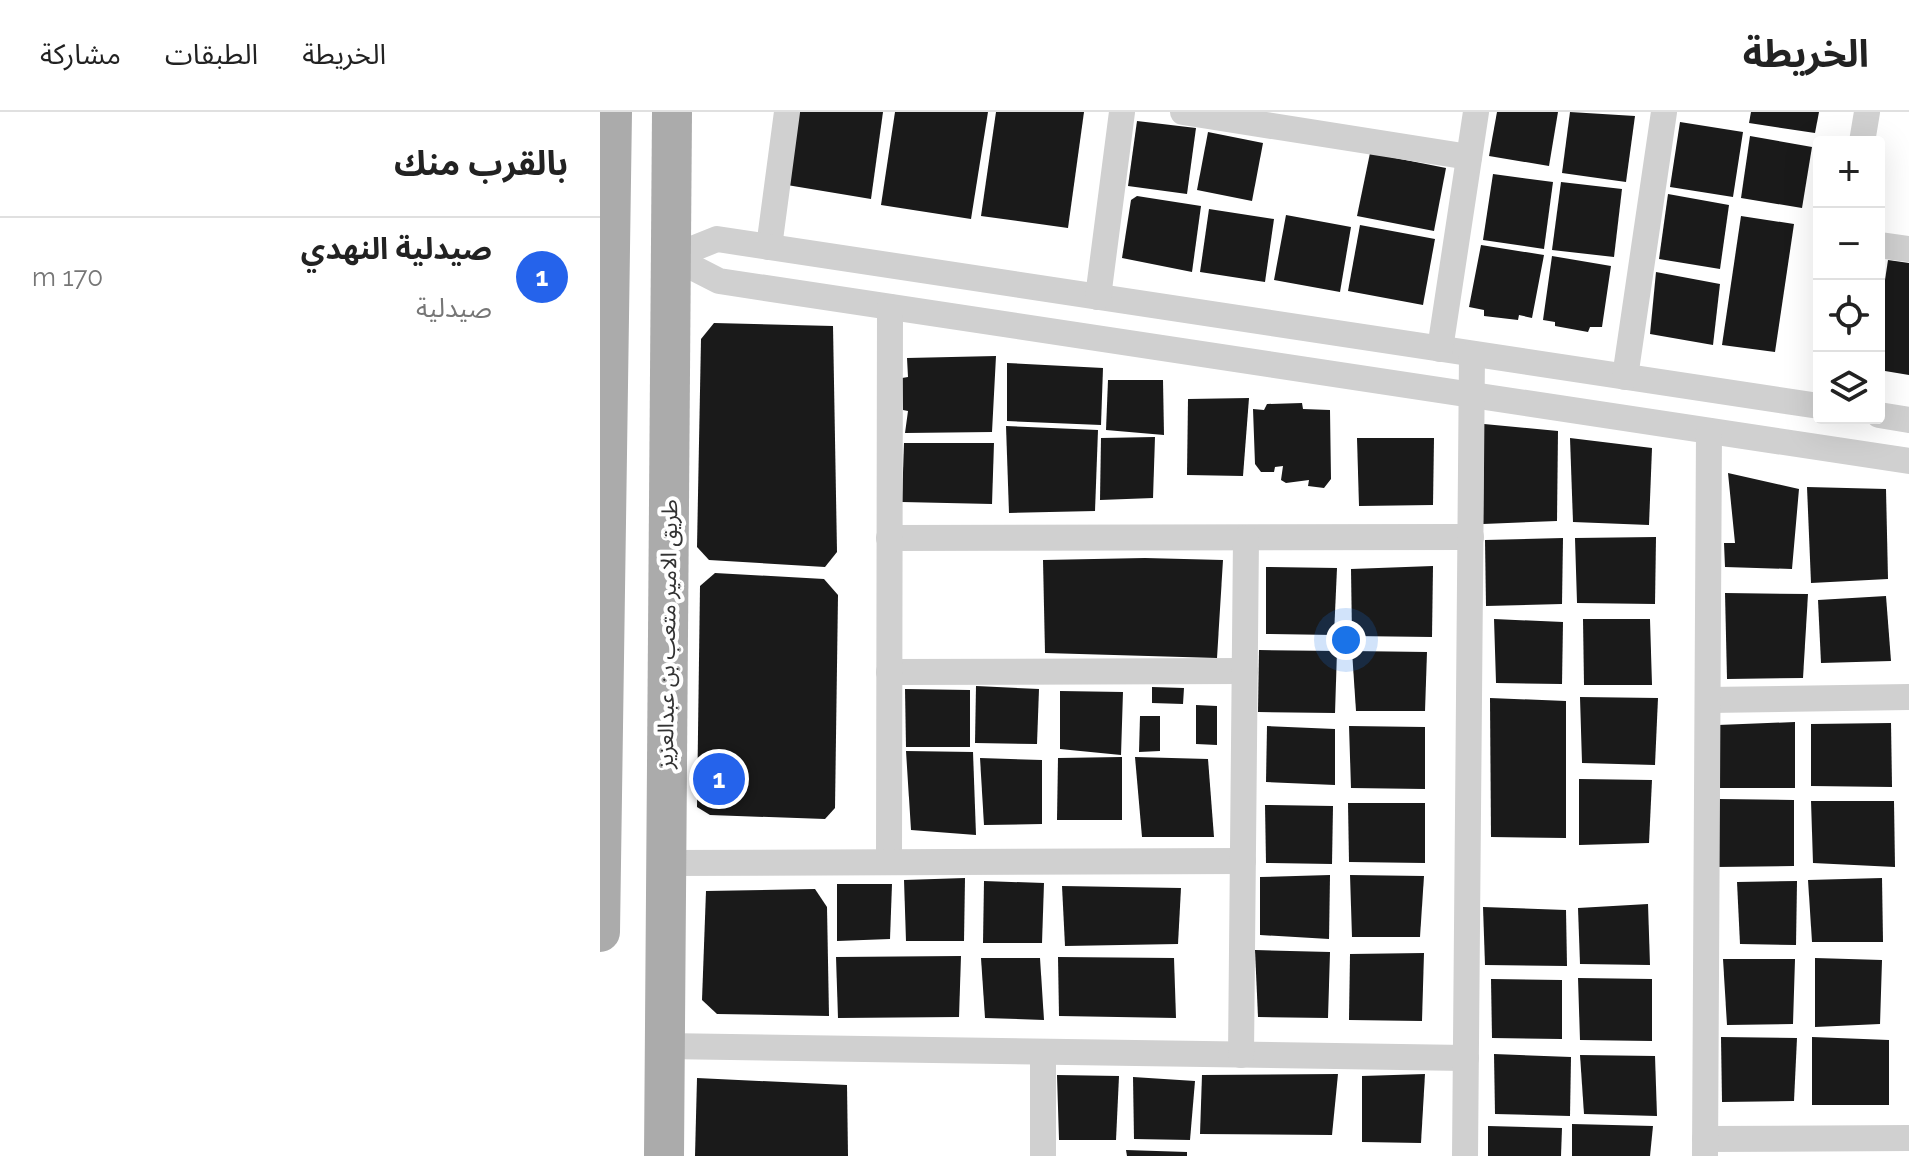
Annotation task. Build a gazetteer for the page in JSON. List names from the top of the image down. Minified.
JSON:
{"streets":{"main road":["طريق الامير متعب بن عبدالعزيز"]},"page":{"header":"الخريطة","nav":["الخريطة","الطبقات","مشاركة"],"heading":"بالقرب منك","map_buttons":["+","−"],"list":[{"mark":"1","name":"صيدلية النهدي","note":"صيدلية","value":"170 m"}],"pins":"1"}}
